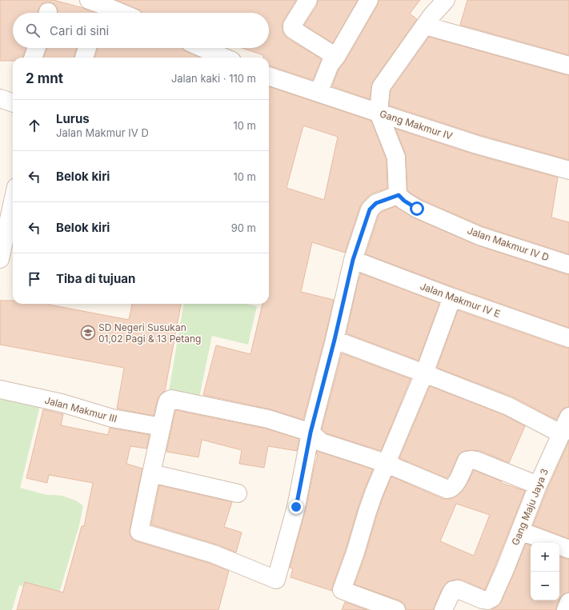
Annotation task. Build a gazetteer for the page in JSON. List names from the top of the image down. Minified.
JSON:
{"streets":{"street":["Gang Makmur IV","Jalan Makmur IV D","Jalan Makmur IV E","Jalan Makmur III","Gang Maju Jaya 3"]},"places":{"school or university":["SD Negeri Susukan 01,02 Pagi & 13 Petang"]},"page":{"search":"Cari di sini","heading":["2 mnt","Jalan kaki · 110 m"],"list":[["Lurus","Jalan Makmur IV D","10 m"],["Belok kiri","10 m"],["Belok kiri","90 m"],"Tiba di tujuan"],"map_buttons":["+","−"]}}
